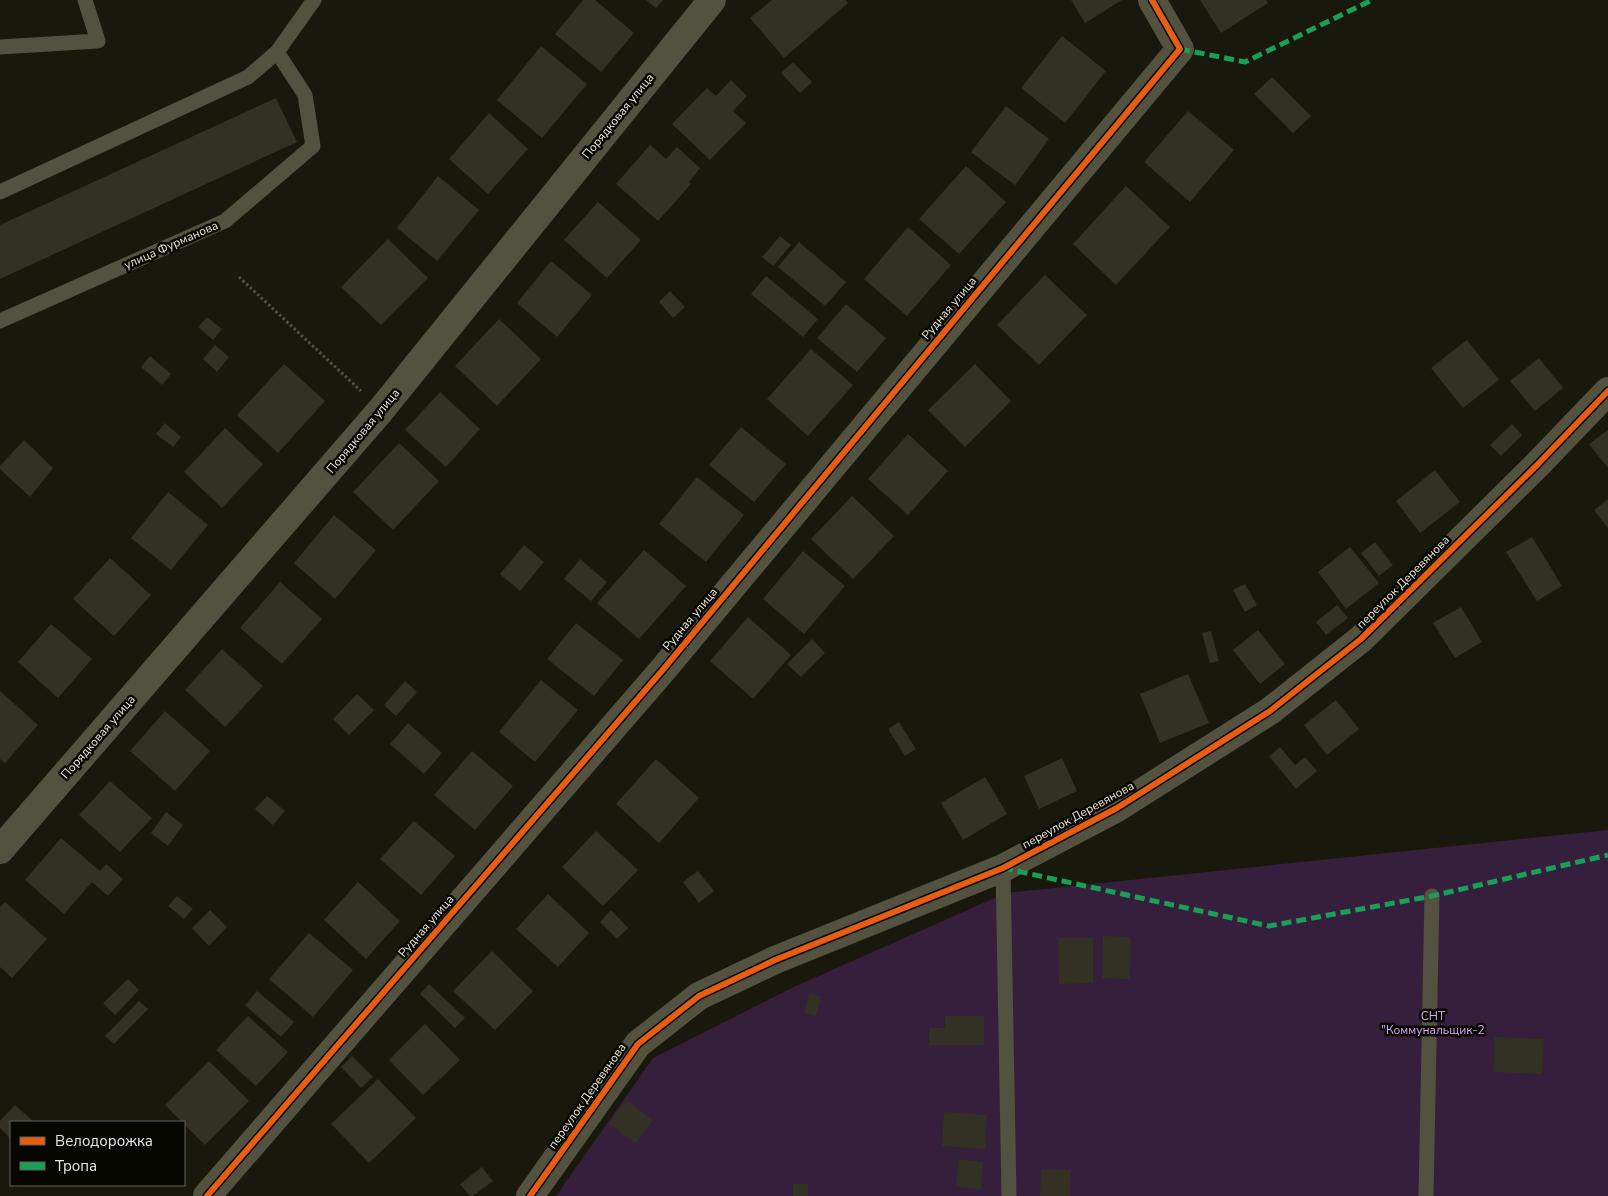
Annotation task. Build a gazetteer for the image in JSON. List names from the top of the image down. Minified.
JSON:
{"streets":{"street":["Порядковая улица","Рудная улица","переулок Деревянова"],"lane":["улица Фурманова"]},"parks":["СНТ \"Коммунальщик-2"],"legend":["Велодорожка","Тропа"]}
